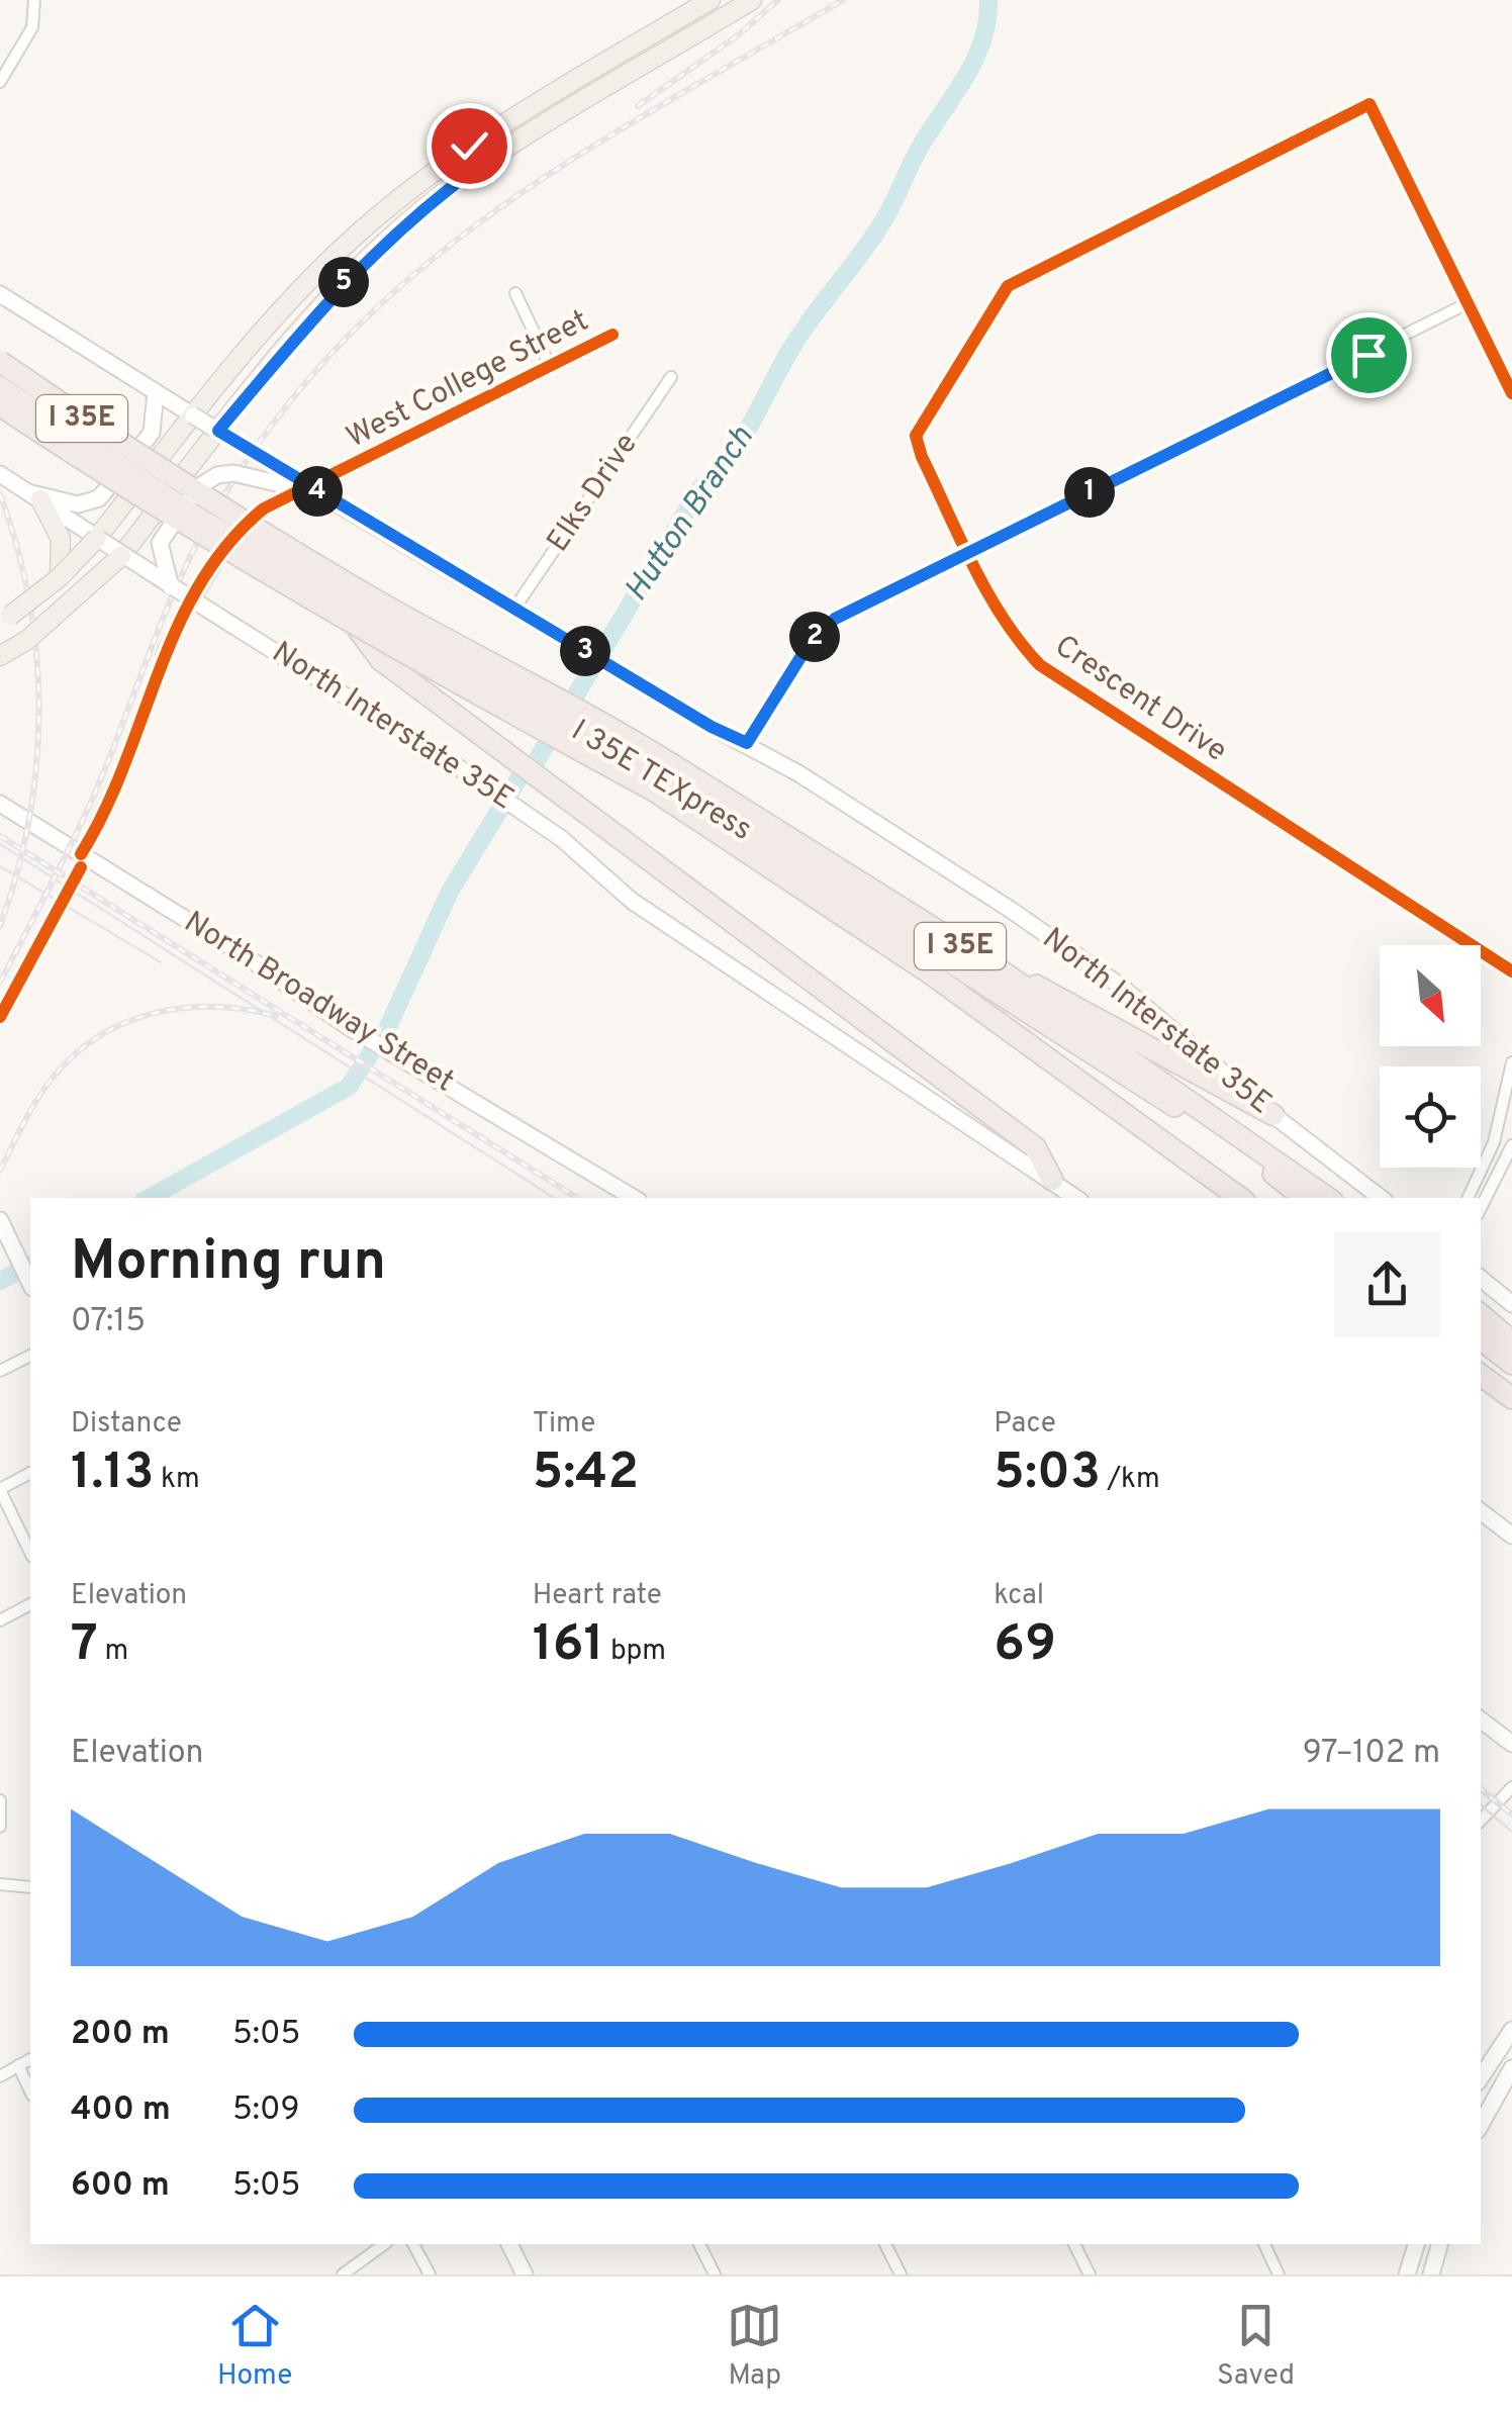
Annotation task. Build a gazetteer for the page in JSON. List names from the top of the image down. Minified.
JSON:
{"streets":{"highway":["I 35E","I 35E TEXpress"],"main road":["North Interstate 35E","North Broadway Street"],"street":["West College Street","Elks Drive","Crescent Drive"]},"crossings":[["West College Street","North Broadway Street"],["I 35E","I 35E TEXpress"],["Elks Drive","North Interstate 35E"]],"water":["Hutton Branch"],"north":"bottom right","page":{"pins":["5","4","1","2","3"],"heading":["Morning run","07:15"],"stats":[["Distance","1.13 km"],["Time","5:42"],["Pace","5:03 /km"],["Elevation","7 m"],["Heart rate","161 bpm"],["kcal","69"]],"chart":["Elevation","97–102 m"],"list":[{"name":"200 m","note":"5:05"},{"name":"400 m","note":"5:09"},{"name":"600 m","note":"5:05"}],"tabs":["Home","Map","Saved"]}}
